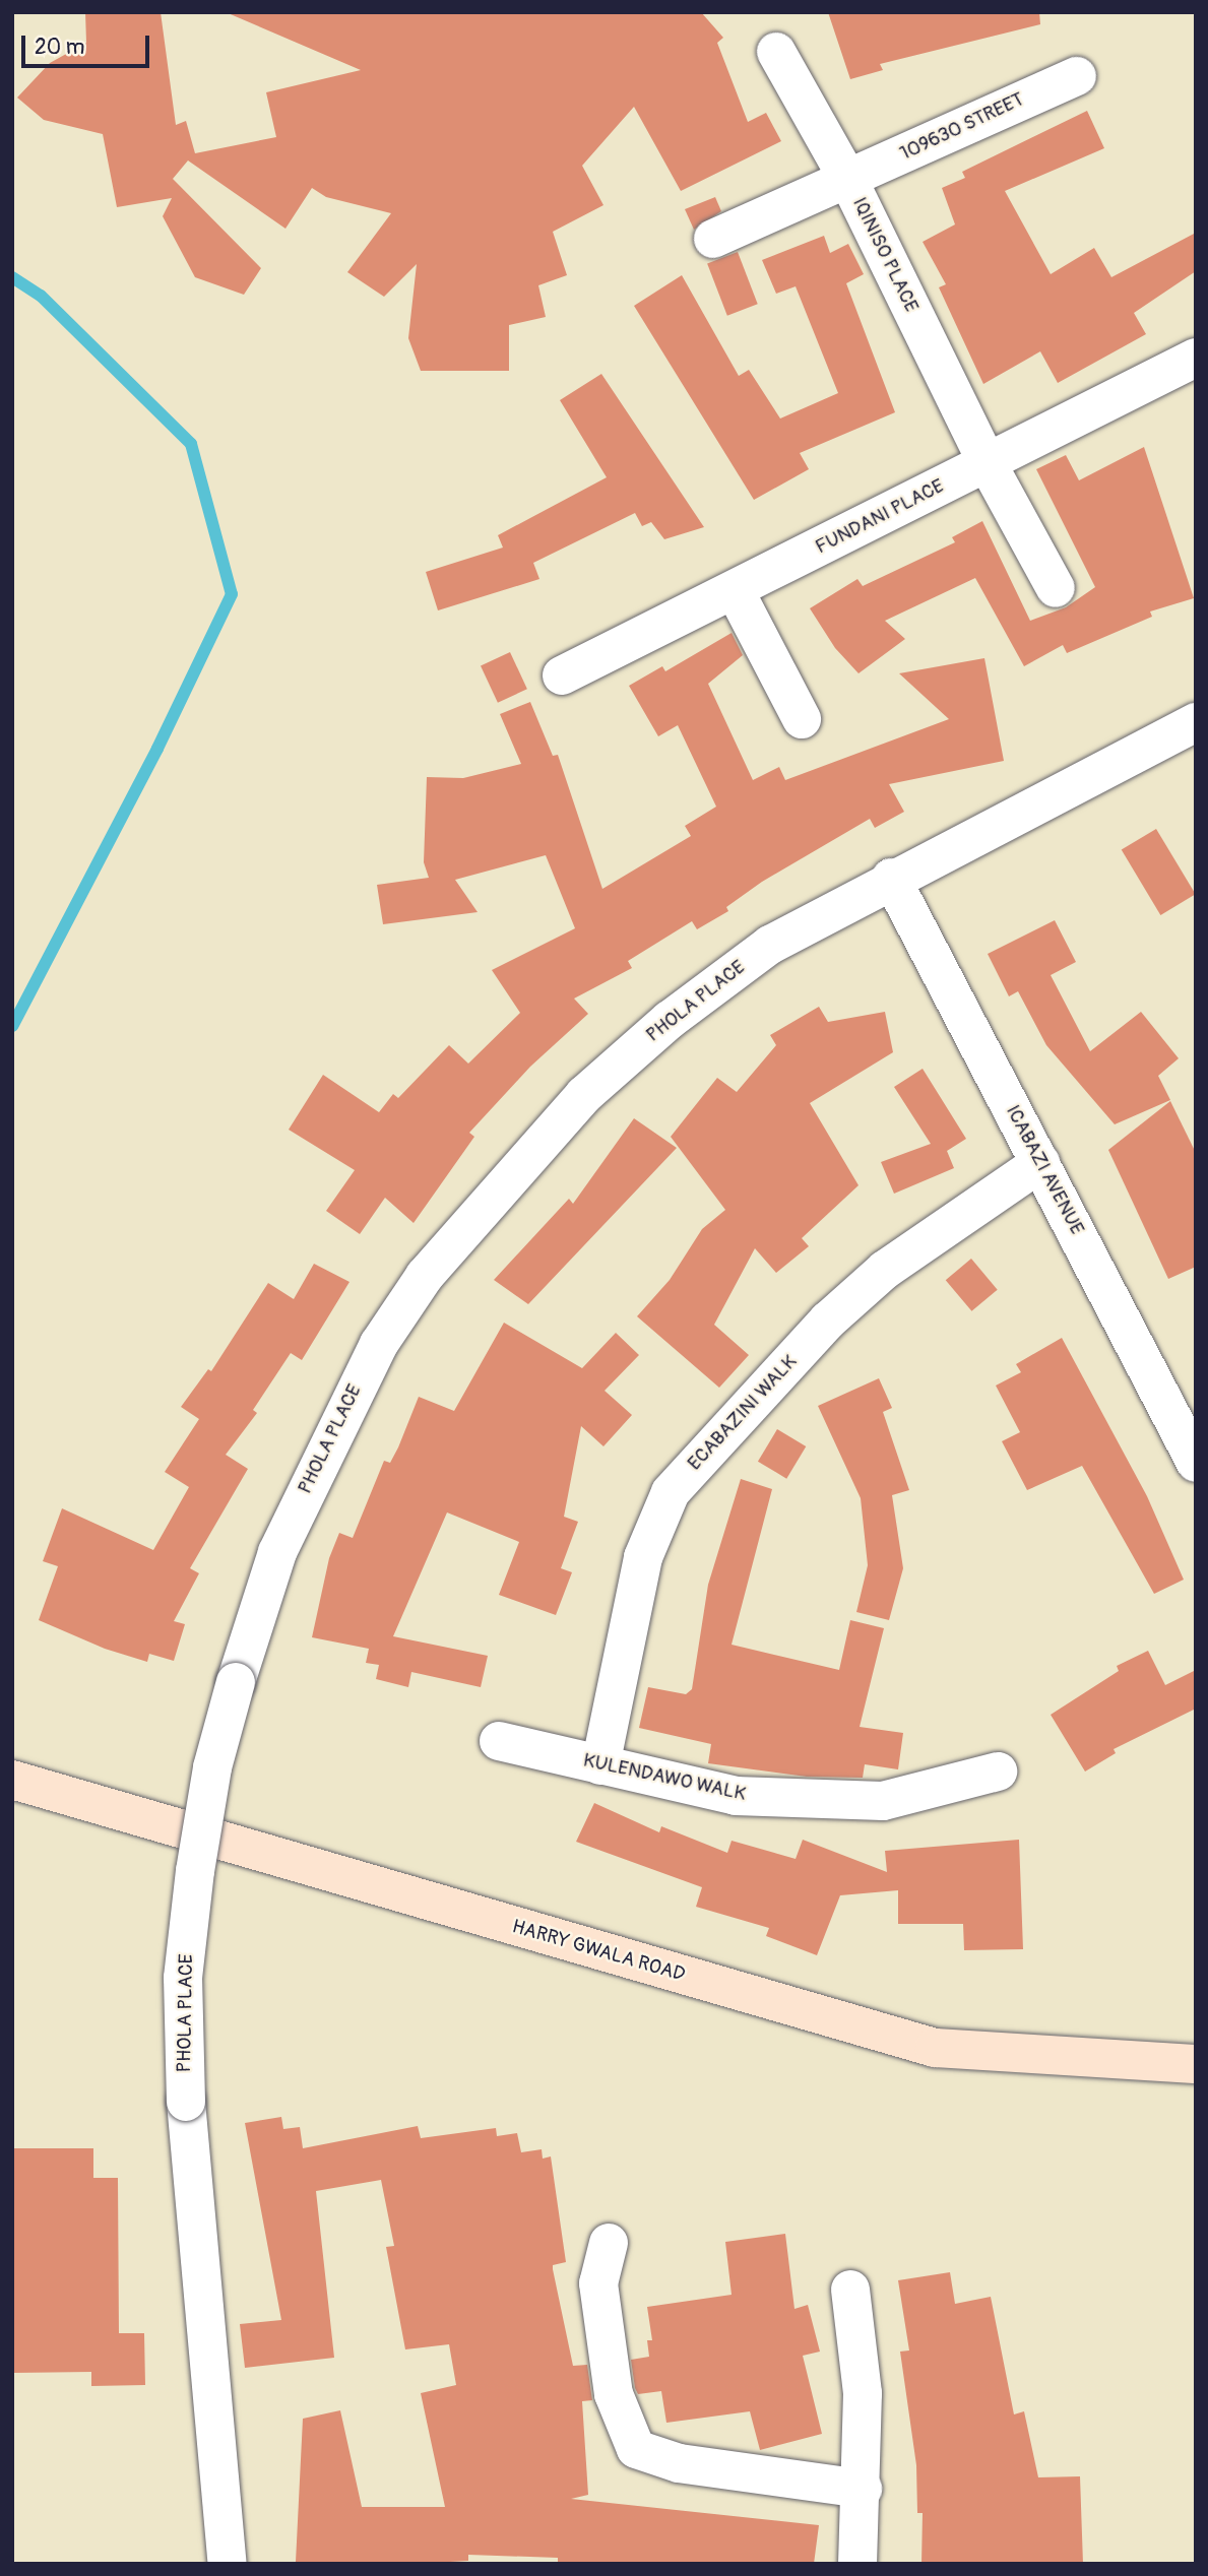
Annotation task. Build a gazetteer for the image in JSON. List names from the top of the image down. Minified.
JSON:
{"streets":{"main road":["HARRY GWALA ROAD"],"street":["109630 STREET","IQINISO PLACE","FUNDANI PLACE","PHOLA PLACE","ICABAZI AVENUE","ECABAZINI WALK","KULENDAWO WALK"]},"crossings":[["109630 STREET","IQINISO PLACE"],["IQINISO PLACE","FUNDANI PLACE"],["PHOLA PLACE","ICABAZI AVENUE"],["ICABAZI AVENUE","ECABAZINI WALK"],["ECABAZINI WALK","KULENDAWO WALK"]],"scale_bar":"20 m"}
